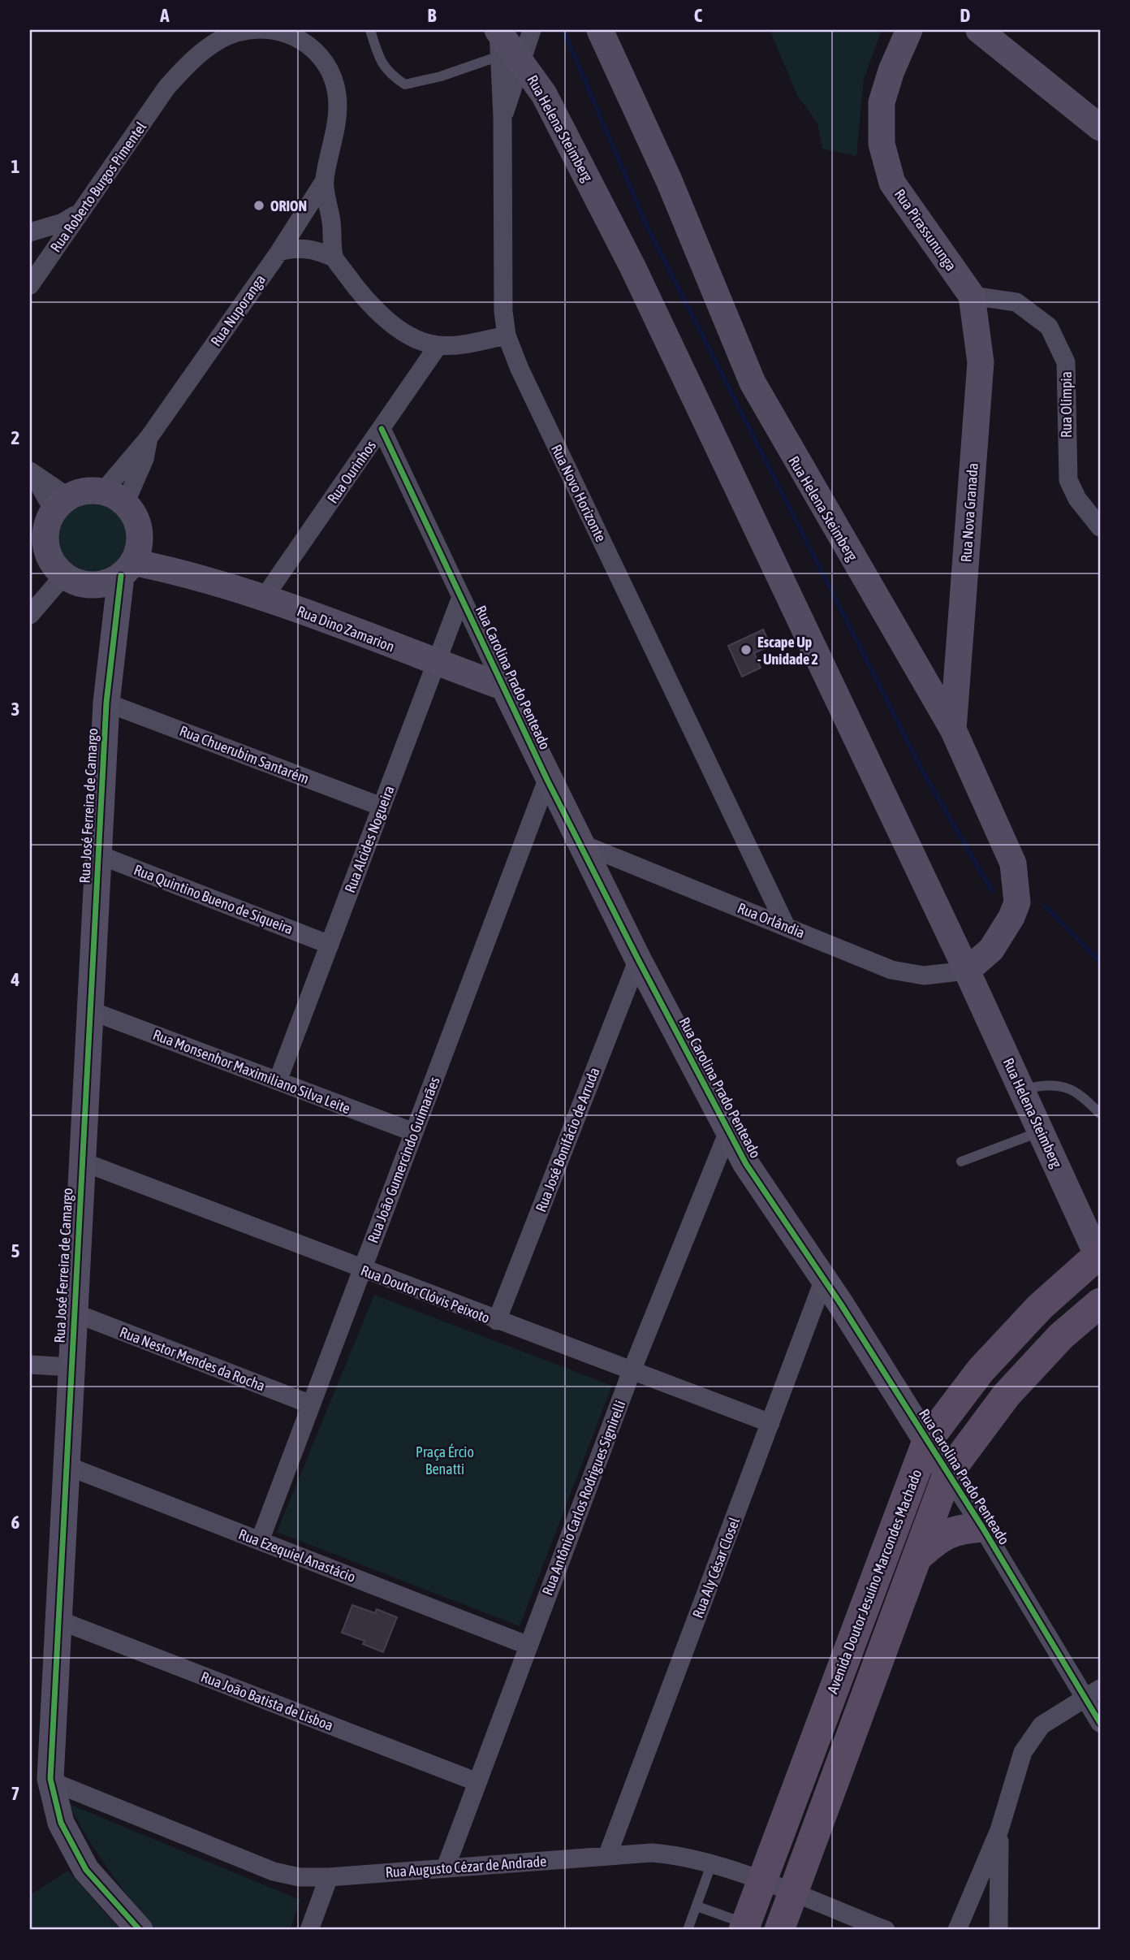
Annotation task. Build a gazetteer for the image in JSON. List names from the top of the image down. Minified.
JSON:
{"streets":{"main road":["Avenida Doutor Jesuíno Marcondes Machado"],"street":["Rua Helena Steimberg","Rua Roberto Burgos Pimentel","Rua Pirassununga","Rua Nuporanga","Rua Olímpia","Rua Ourinhos","Rua Novo Horizonte","Rua Nova Granada","Rua Dino Zamarion","Rua Carolina Prado Penteado","Rua Chuerubim Santarém","Rua José Ferreira de Camargo","Rua Alcides Nogueira","Rua Quintino Bueno de Siqueira","Rua Orlândia","Rua Monsenhor Maximiliano Silva Leite","Rua José Bonifácio de Arruda","Rua João Gumercindo Guimarães","Rua Doutor Clóvis Peixoto","Rua Nestor Mendes da Rocha","Rua Antônio Carlos Rodrigues Signirelli","Rua Ezequiel Anastácio","Rua Aly César Closel","Rua João Batista de Lisboa","Rua Augusto Cézar de Andrade"]},"crossings":[["Rua Helena Steimberg","Rua Novo Horizonte"],["Rua Helena Steimberg","Rua Nova Granada"],["Rua Helena Steimberg","Rua Orlândia"],["Rua Helena Steimberg","Avenida Doutor Jesuíno Marcondes Machado"],["Rua Roberto Burgos Pimentel","Rua Nuporanga"],["Rua Pirassununga","Rua Olímpia"],["Rua Pirassununga","Rua Nova Granada"],["Rua Nuporanga","Rua Dino Zamarion"],["Rua Nuporanga","Rua José Ferreira de Camargo"],["Rua Olímpia","Rua Nova Granada"],["Rua Ourinhos","Rua Dino Zamarion"],["Rua Ourinhos","Rua Carolina Prado Penteado"],["Rua Novo Horizonte","Rua Orlândia"],["Rua Dino Zamarion","Rua Carolina Prado Penteado"],["Rua Dino Zamarion","Rua José Ferreira de Camargo"],["Rua Dino Zamarion","Rua Alcides Nogueira"],["Rua Carolina Prado Penteado","Rua Alcides Nogueira"],["Rua Carolina Prado Penteado","Rua Orlândia"],["Rua Carolina Prado Penteado","Rua José Bonifácio de Arruda"],["Rua Carolina Prado Penteado","Rua João Gumercindo Guimarães"],["Rua Carolina Prado Penteado","Rua Antônio Carlos Rodrigues Signirelli"],["Rua Carolina Prado Penteado","Rua Aly César Closel"],["Rua Carolina Prado Penteado","Avenida Doutor Jesuíno Marcondes Machado"],["Rua Chuerubim Santarém","Rua José Ferreira de Camargo"],["Rua Chuerubim Santarém","Rua Alcides Nogueira"],["Rua José Ferreira de Camargo","Rua Quintino Bueno de Siqueira"],["Rua José Ferreira de Camargo","Rua Monsenhor Maximiliano Silva Leite"],["Rua José Ferreira de Camargo","Rua Doutor Clóvis Peixoto"],["Rua José Ferreira de Camargo","Rua Nestor Mendes da Rocha"],["Rua José Ferreira de Camargo","Rua Ezequiel Anastácio"],["Rua José Ferreira de Camargo","Rua João Batista de Lisboa"],["Rua José Ferreira de Camargo","Rua Augusto Cézar de Andrade"],["Rua Alcides Nogueira","Rua Quintino Bueno de Siqueira"],["Rua Alcides Nogueira","Rua Monsenhor Maximiliano Silva Leite"],["Rua Monsenhor Maximiliano Silva Leite","Rua João Gumercindo Guimarães"],["Rua José Bonifácio de Arruda","Rua Doutor Clóvis Peixoto"],["Rua João Gumercindo Guimarães","Rua Doutor Clóvis Peixoto"],["Rua João Gumercindo Guimarães","Rua Nestor Mendes da Rocha"],["Rua João Gumercindo Guimarães","Rua Ezequiel Anastácio"],["Rua Doutor Clóvis Peixoto","Rua Antônio Carlos Rodrigues Signirelli"],["Rua Doutor Clóvis Peixoto","Rua Aly César Closel"],["Rua Antônio Carlos Rodrigues Signirelli","Rua Ezequiel Anastácio"],["Rua Antônio Carlos Rodrigues Signirelli","Rua João Batista de Lisboa"],["Rua Antônio Carlos Rodrigues Signirelli","Rua Augusto Cézar de Andrade"],["Rua Aly César Closel","Rua Augusto Cézar de Andrade"],["Avenida Doutor Jesuíno Marcondes Machado","Rua Augusto Cézar de Andrade"]],"parks":["Praça Ércio Benatti"],"places":["ORION","Escape Up - Unidade 2"],"grid":{"columns":["A","B","C","D"],"rows":["1","2","3","4","5","6","7"]}}
